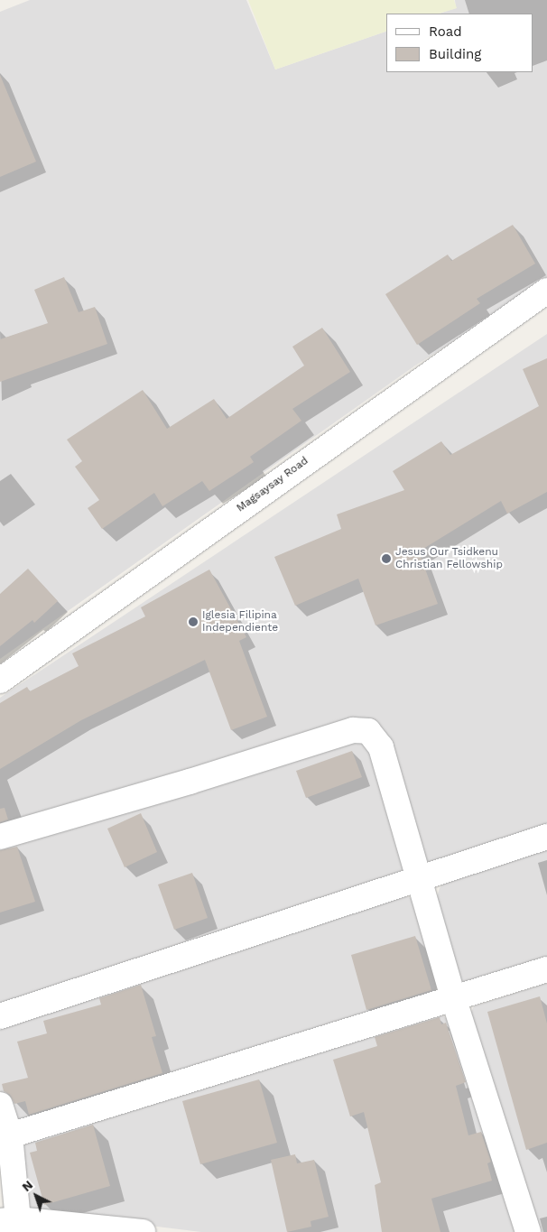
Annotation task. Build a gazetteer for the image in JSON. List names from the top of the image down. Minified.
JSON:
{"streets":{"street":["Magsaysay Road"]},"places":["Jesus Our Tsidkenu Christian Fellowship","Iglesia Filipina Independiente"],"legend":["Road","Building"],"north":"top left"}
